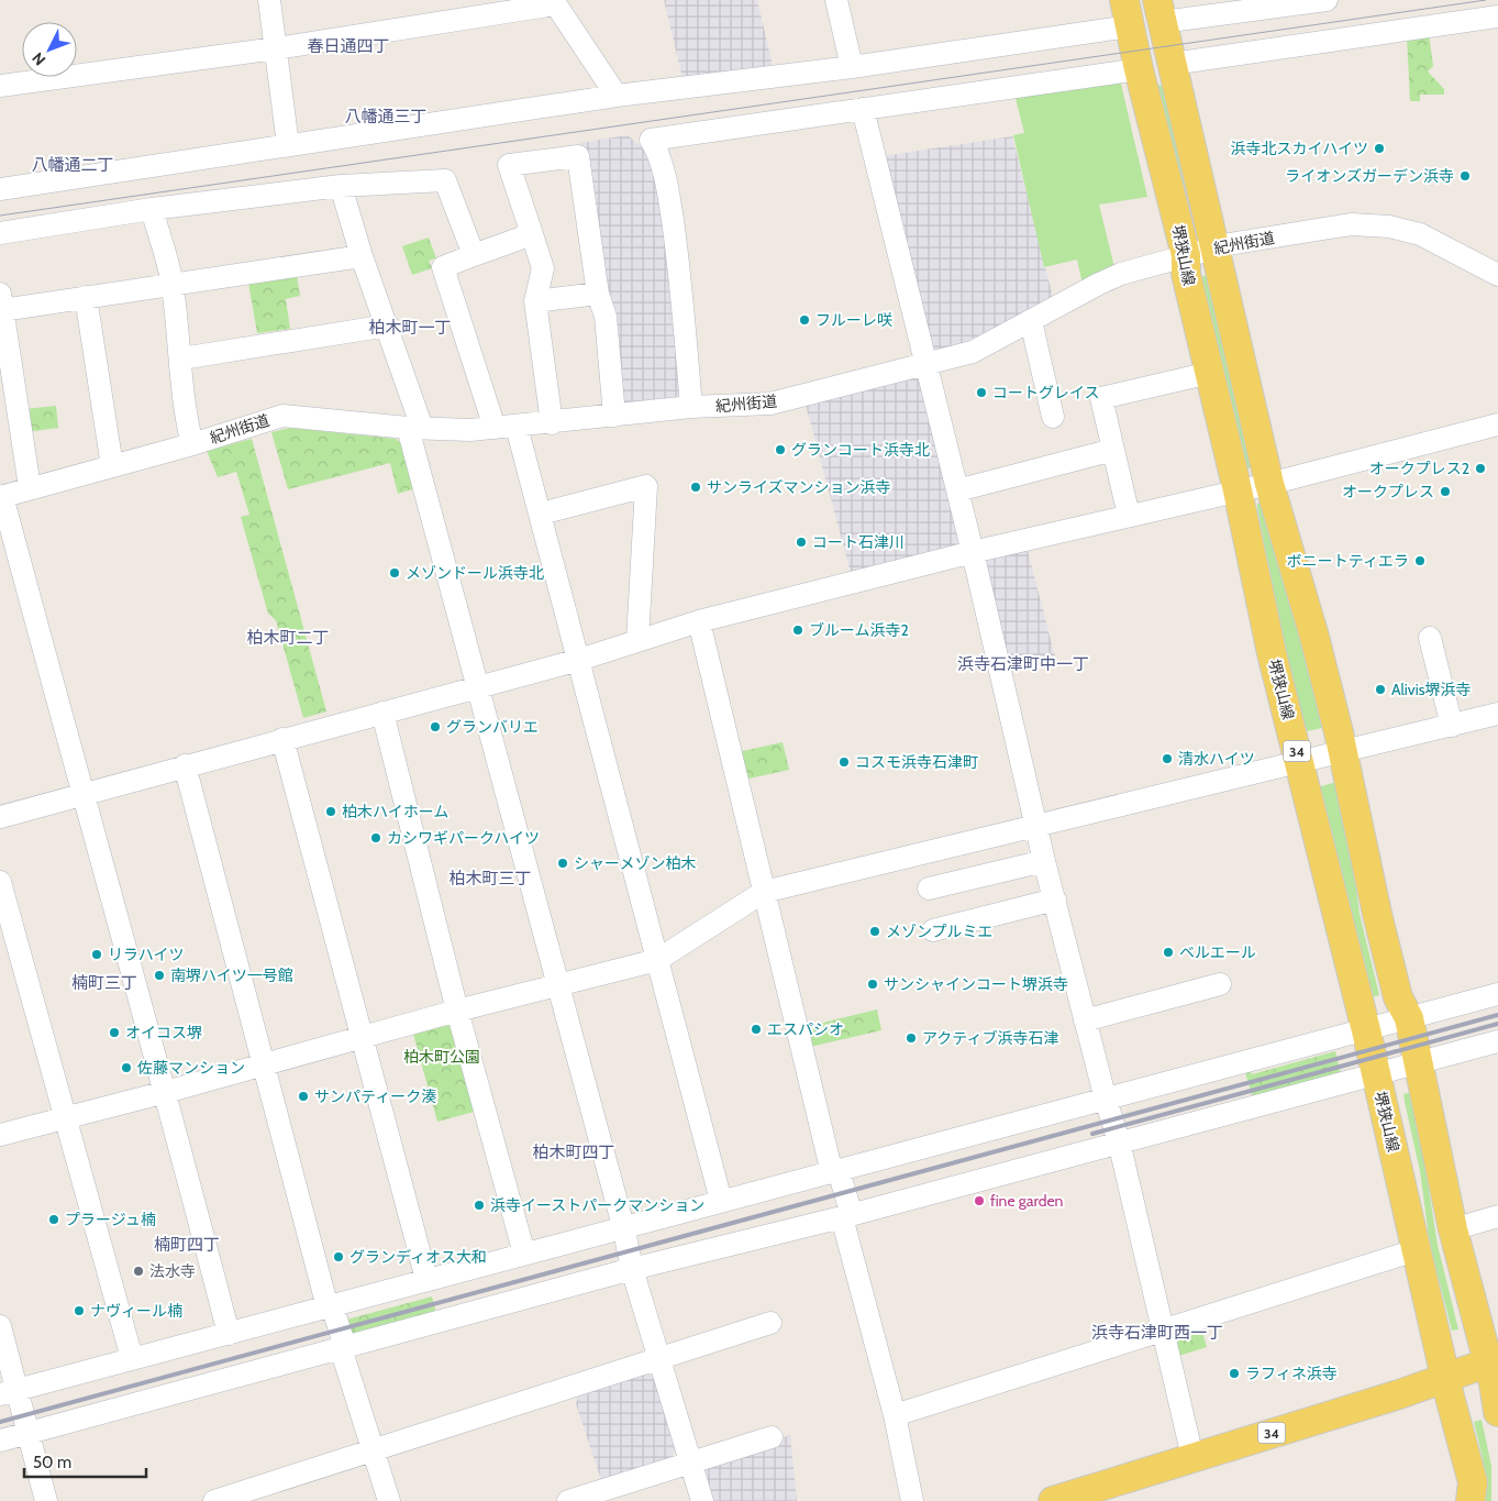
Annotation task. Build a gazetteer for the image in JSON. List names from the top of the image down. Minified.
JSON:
{"streets":{"main road":["堺狭山線","34"],"street":["紀州街道"]},"crossings":[["紀州街道","堺狭山線"]],"districts":["春日通四丁","八幡通三丁","八幡通二丁","柏木町一丁","柏木町二丁","浜寺石津町中一丁","柏木町三丁","楠町三丁","柏木町四丁","楠町四丁","浜寺石津町西一丁"],"parks":["柏木町公園"],"places":["浜寺北スカイハイツ","ライオンズガーデン浜寺","フルーレ咲","コートグレイス","グランコート浜寺北","オークプレス2","サンライズマンション浜寺","オークプレス","コート石津川","ボニートティエラ","メゾンドール浜寺北","ブルーム浜寺2","Alivis堺浜寺","グランバリエ","清水ハイツ","コスモ浜寺石津町","柏木ハイホーム","カシワギパークハイツ","シャーメゾン柏木","メゾンプルミエ","ベルエール","リラハイツ","南堺ハイツ一号館","サンシャインコート堺浜寺","エスパシオ","オイコス堺","アクティブ浜寺石津","佐藤マンション","サンパティーク湊","fine garden","浜寺イーストパークマンション","プラージュ楠","グランディオス大和","法水寺","ナヴィール楠","ラフィネ浜寺"],"scale_bar":"50 m","north":"bottom left"}
